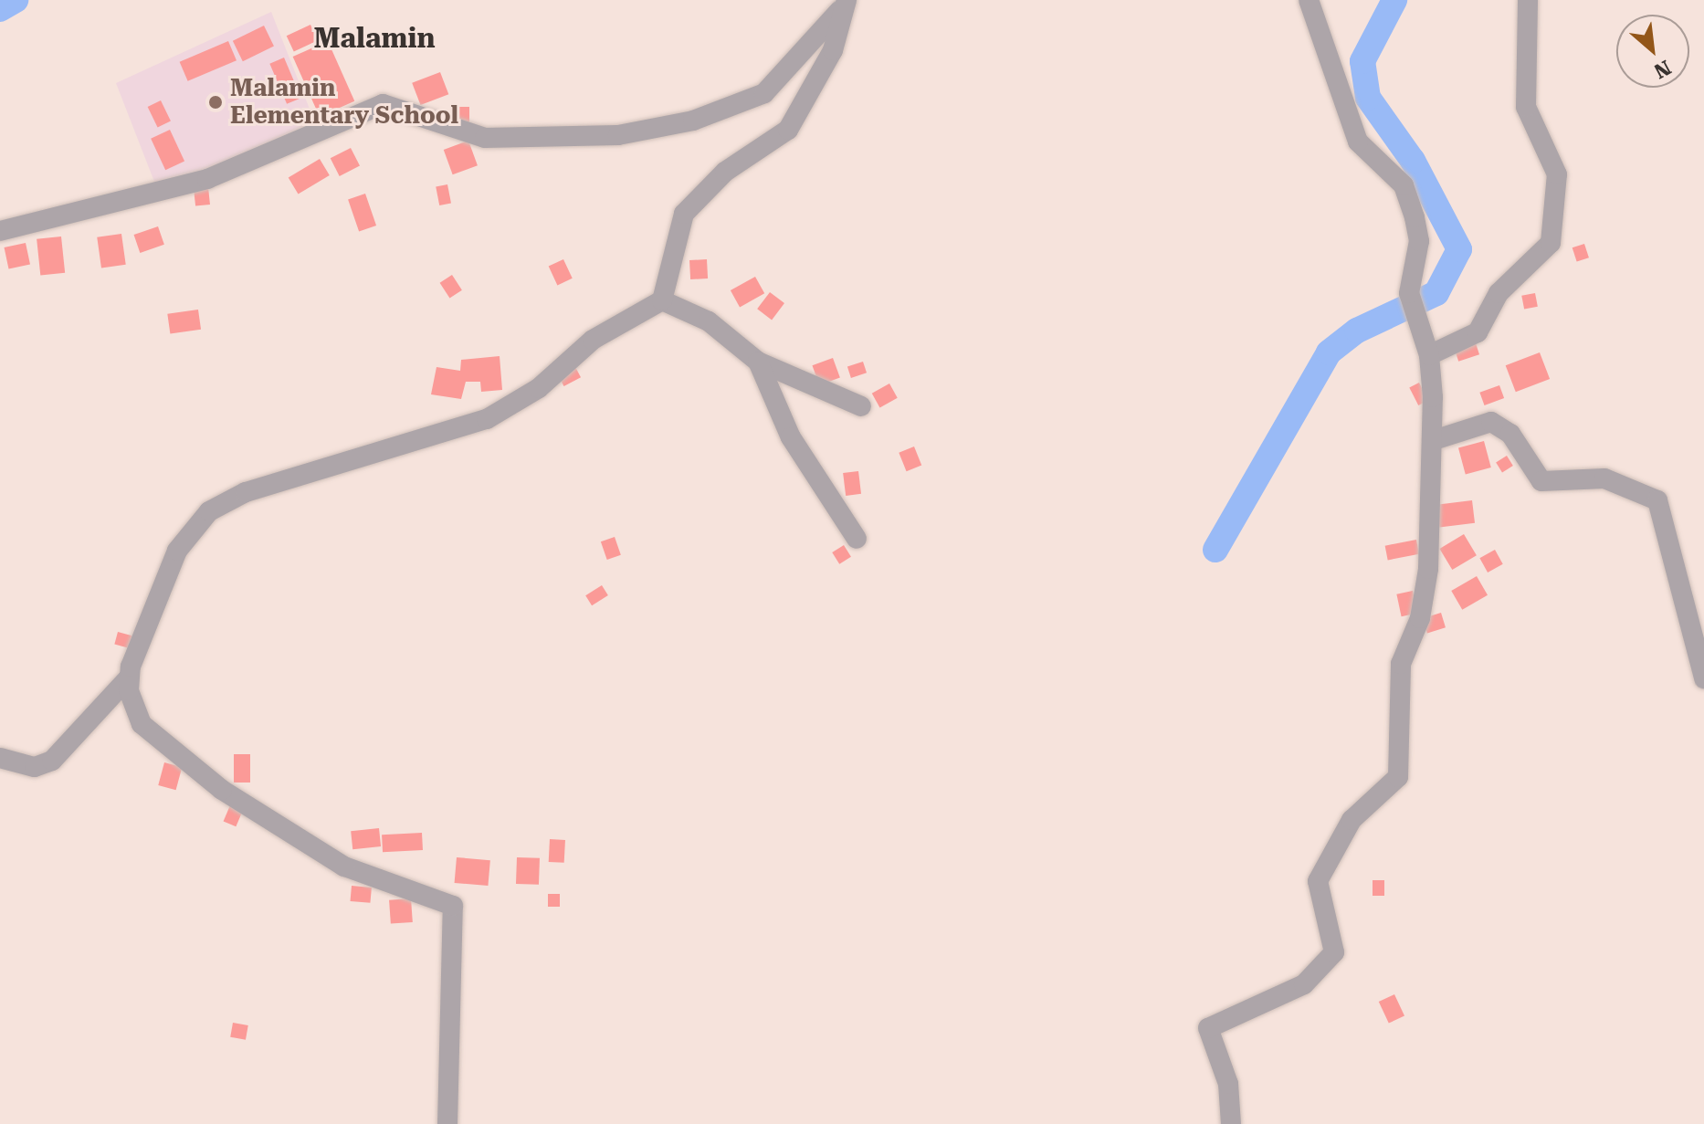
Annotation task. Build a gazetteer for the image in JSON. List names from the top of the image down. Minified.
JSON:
{"districts":["Malamin"],"places":["Malamin Elementary School"],"north":"bottom right"}
